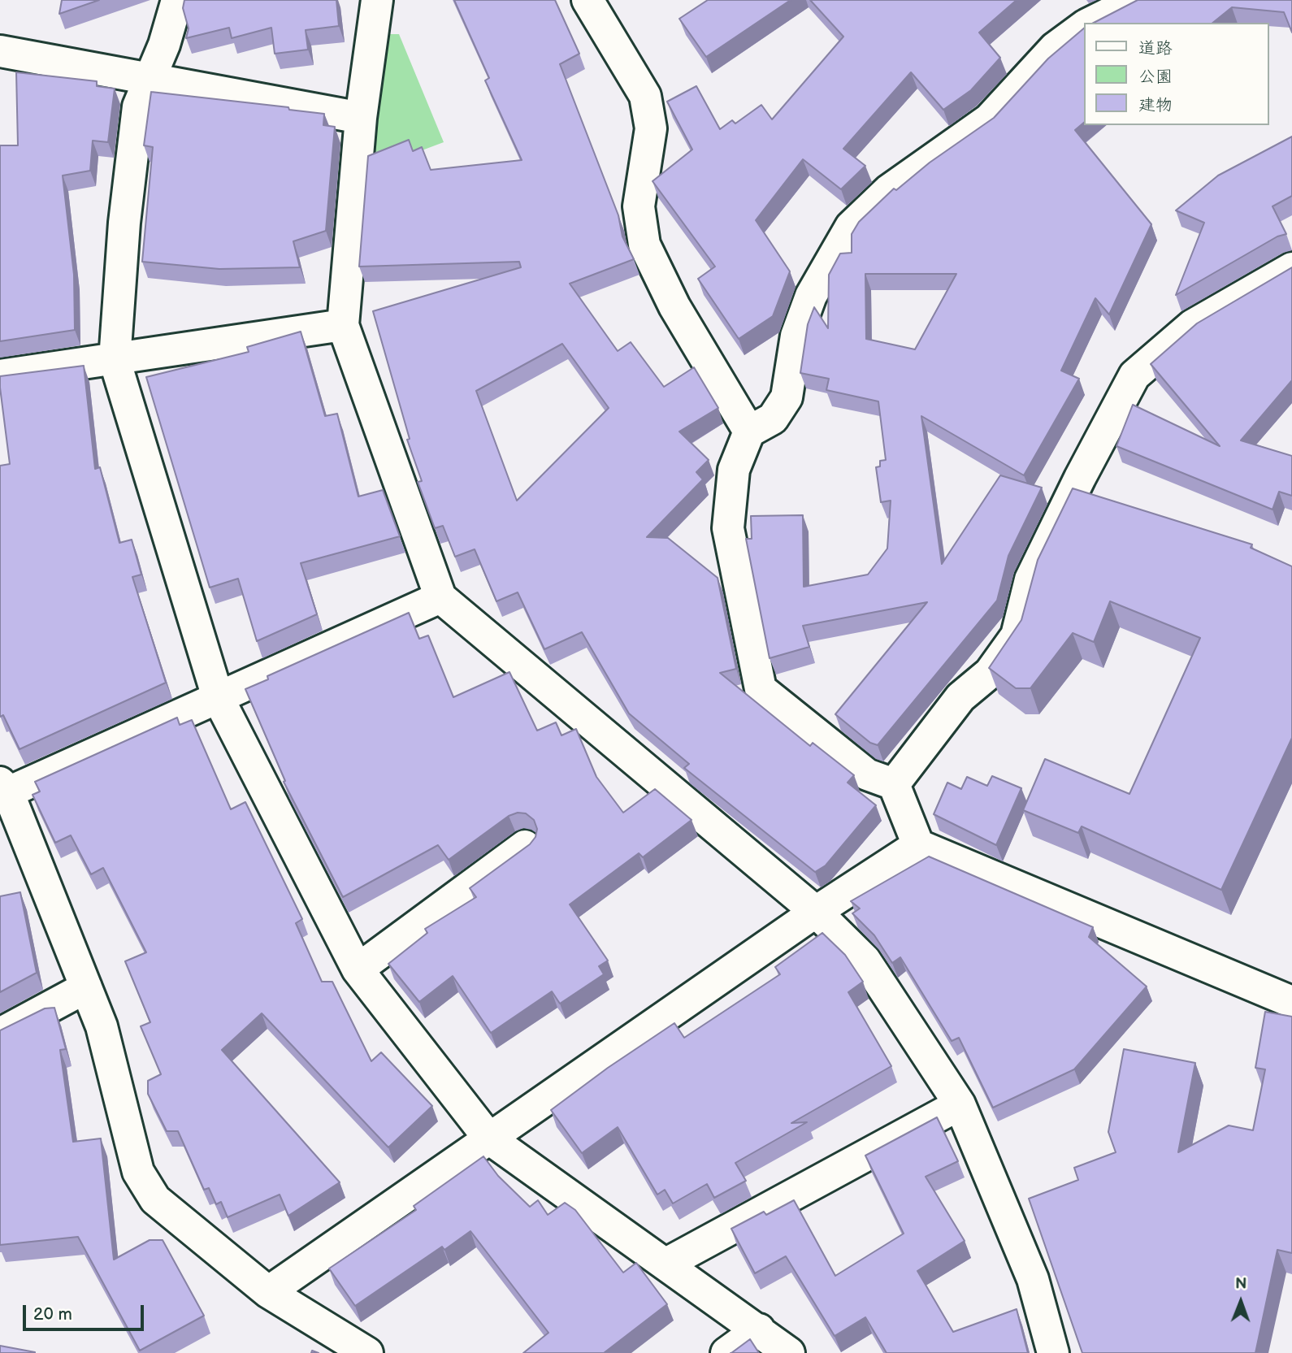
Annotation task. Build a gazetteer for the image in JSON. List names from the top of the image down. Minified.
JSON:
{"legend":["道路","公園","建物"],"scale_bar":"20 m","north":"top"}
